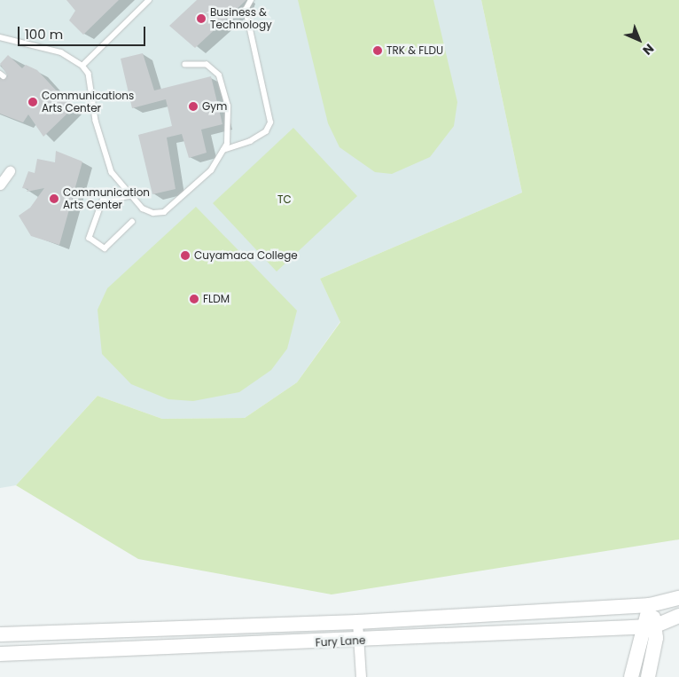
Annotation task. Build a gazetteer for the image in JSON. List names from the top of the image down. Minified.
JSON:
{"streets":{"main road":["Fury Lane"]},"parks":["TC"],"places":["Business & Technology","TRK & FLDU","Communications Arts Center","Gym","Communication Arts Center","Cuyamaca College","FLDM"],"scale_bar":"100 m","north":"bottom right"}
